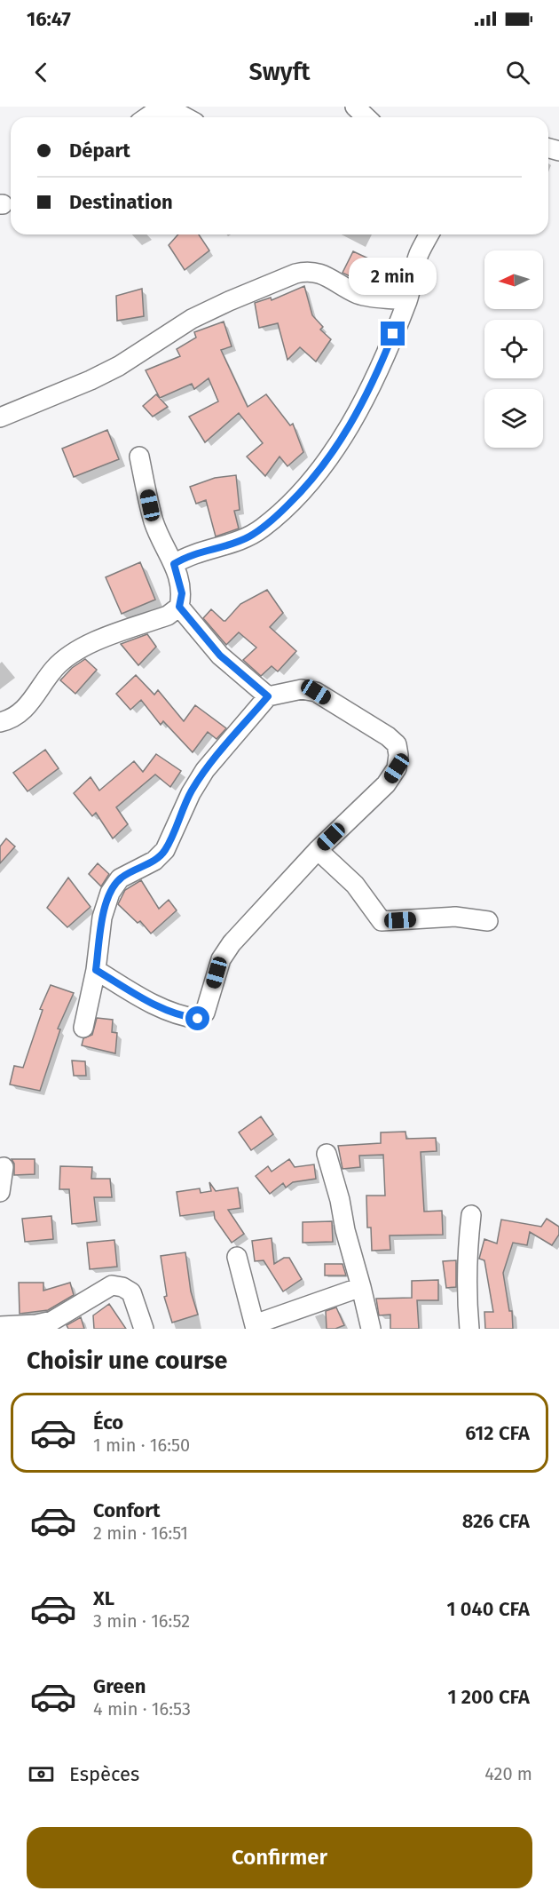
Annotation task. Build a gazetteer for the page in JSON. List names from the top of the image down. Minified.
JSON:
{"north":"left","page":{"status":"16:47","header":"Swyft","banner":["Départ","Destination"],"bubble":"2 min","heading":"Choisir une course","list":[{"name":"Éco","note":"1 min · 16:50","value":"612 CFA"},{"name":"Confort","note":"2 min · 16:51","value":"826 CFA"},{"name":"XL","note":"3 min · 16:52","value":"1 040 CFA"},{"name":"Green","note":"4 min · 16:53","value":"1 200 CFA"}],"pay":["Espèces","420 m"],"buttons":"Confirmer"}}
